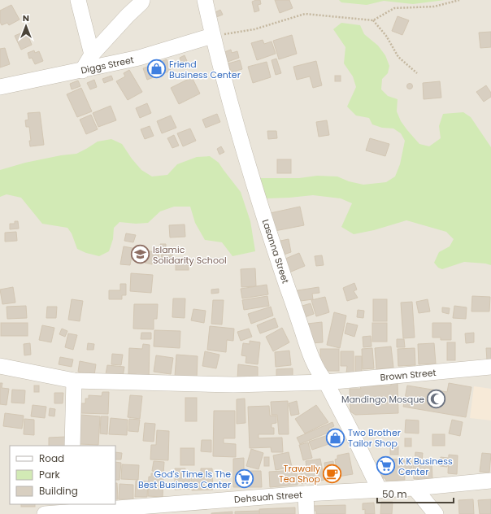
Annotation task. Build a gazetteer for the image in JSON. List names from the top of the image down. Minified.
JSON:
{"streets":{"street":["Diggs Street","Lasanna Street","Brown Street","Dehsuah Street"]},"crossings":[["Diggs Street","Lasanna Street"],["Lasanna Street","Brown Street"],["Lasanna Street","Dehsuah Street"]],"places":{"shop":["Friend Business Center","Two Brother Tailor Shop"],"school or university":["Islamic Solidarity School"],"mosque":["Mandingo Mosque"],"supermarket":["K K Business Center","God's Time Is The Best Business Center"],"cafe":["Trawally Tea Shop"]},"legend":["Road","Park","Building"],"scale_bar":"50 m","north":"top"}
